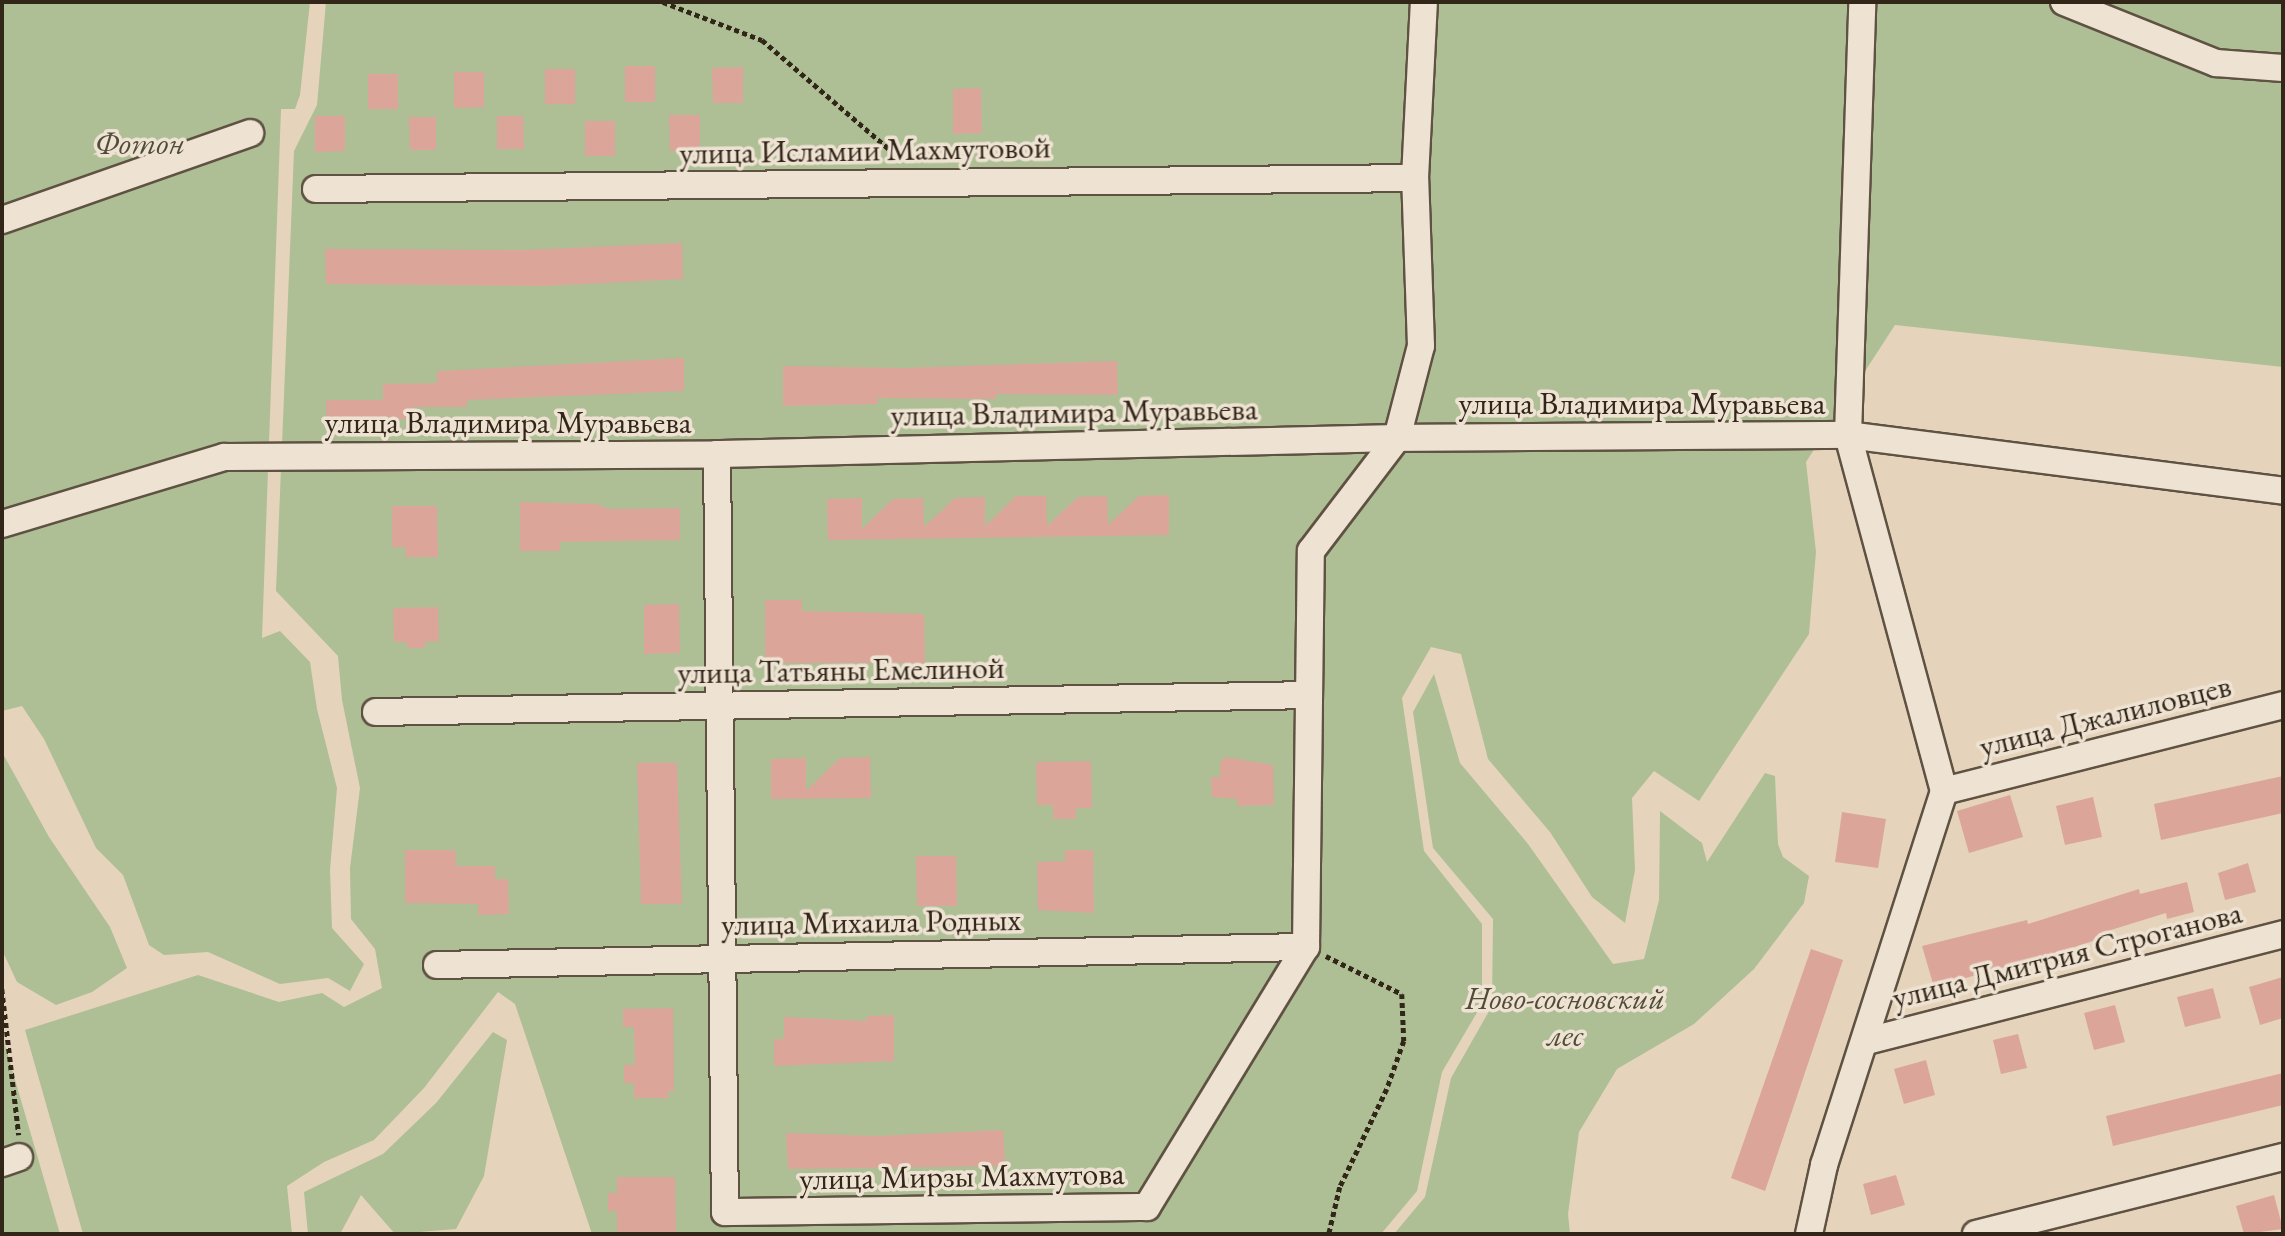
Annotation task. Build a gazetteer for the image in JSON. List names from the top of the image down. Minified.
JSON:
{"streets":{"street":["улица Исламии Махмутовой","улица Владимира Муравьева","улица Татьяны Емелиной","улица Джалиловцев","улица Михаила Родных","улица Дмитрия Строганова","улица Мирзы Махмутова"]},"crossings":[["улица Михаила Родных","улица Мирзы Махмутова"]],"parks":["Фотон","Ново-сосновский лес"]}
